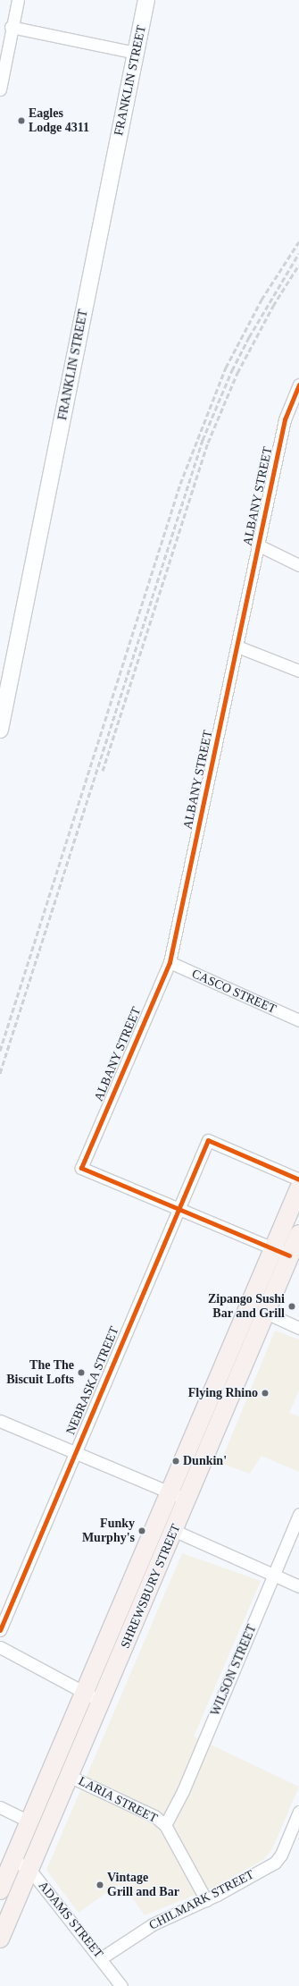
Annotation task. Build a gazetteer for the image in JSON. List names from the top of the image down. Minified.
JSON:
{"streets":{"main road":["FRANKLIN STREET","SHREWSBURY STREET"],"street":["ALBANY STREET","CASCO STREET","NEBRASKA STREET","WILSON STREET","LARIA STREET","CHILMARK STREET","ADAMS STREET"]},"crossings":[["ALBANY STREET","CASCO STREET"],["ALBANY STREET","NEBRASKA STREET"],["SHREWSBURY STREET","LARIA STREET"],["SHREWSBURY STREET","ADAMS STREET"],["WILSON STREET","LARIA STREET"],["LARIA STREET","CHILMARK STREET"],["CHILMARK STREET","ADAMS STREET"]],"places":["Eagles Lodge 4311","Zipango Sushi Bar and Grill","The The Biscuit Lofts","Flying Rhino","Dunkin'","Funky Murphy's","Vintage Grill and Bar"]}
